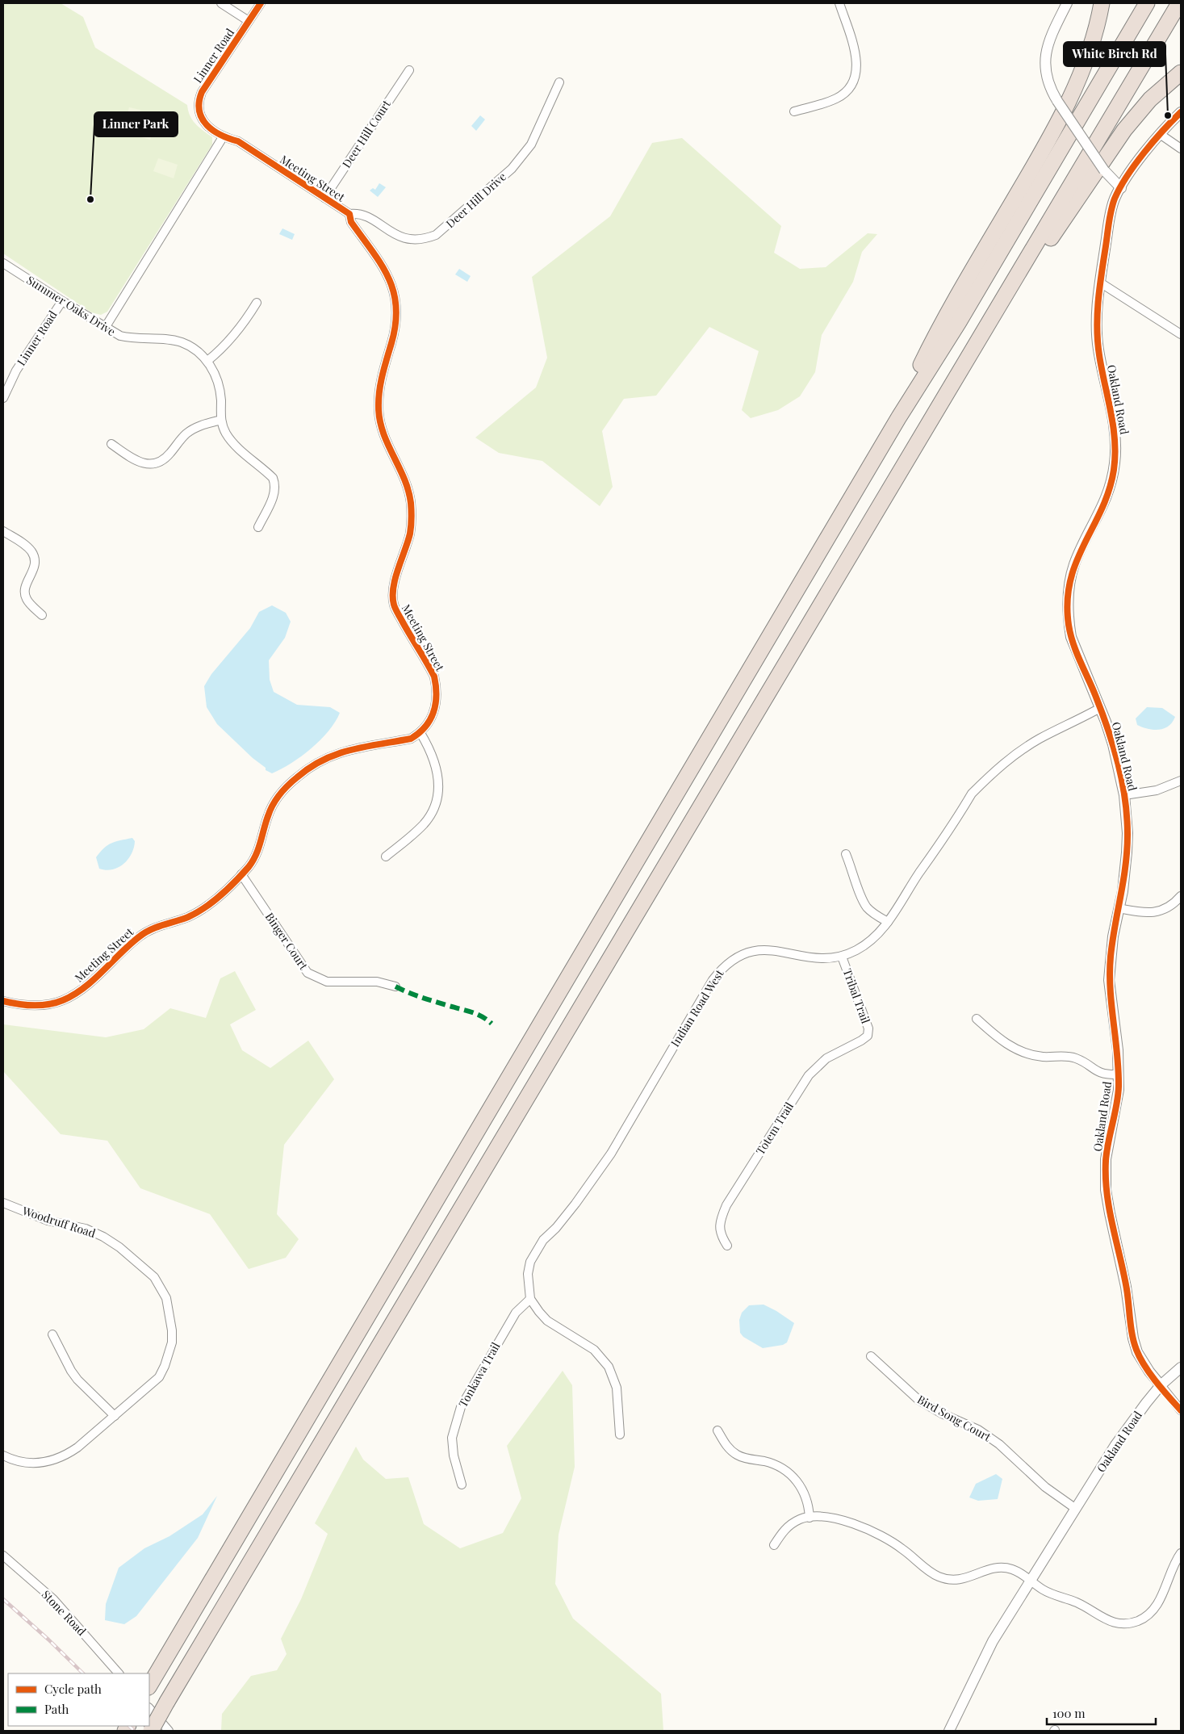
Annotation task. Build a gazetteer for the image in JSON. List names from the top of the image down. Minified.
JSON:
{"streets":{"street":["Linner Road","Deer Hill Court","Meeting Street","Deer Hill Drive","Summer Oaks Drive","Oakland Road","Binger Court","Tribal Trail","Indian Road West","Totem Trail","Woodruff Road","Tonkawa Trail","Bird Song Court","Stone Road"]},"crossings":[["Linner Road","Meeting Street"],["Linner Road","Summer Oaks Drive"],["Deer Hill Court","Meeting Street"],["Meeting Street","Deer Hill Drive"],["Meeting Street","Binger Court"],["Oakland Road","Indian Road West"],["Oakland Road","Bird Song Court"],["Tribal Trail","Indian Road West"],["Tribal Trail","Totem Trail"],["Indian Road West","Tonkawa Trail"]],"places":["White Birch Rd","Linner Park"],"legend":["Cycle path","Path"],"scale_bar":"100 m"}
